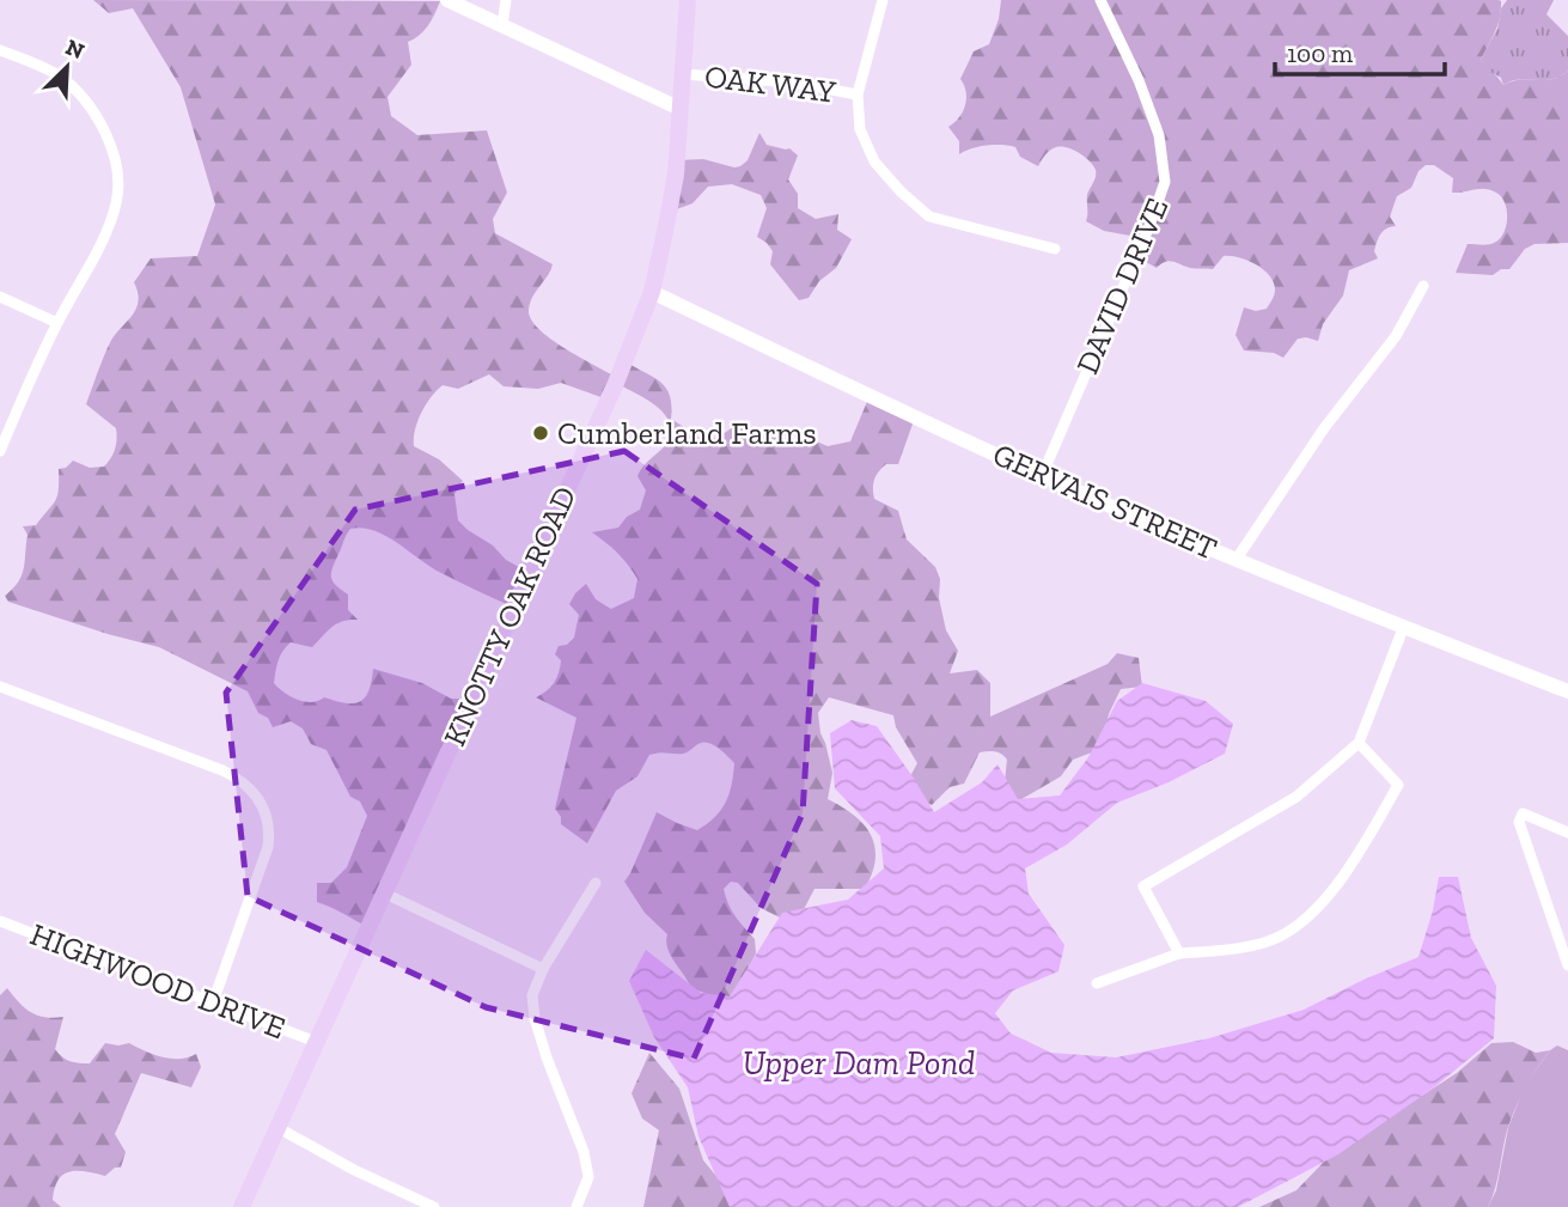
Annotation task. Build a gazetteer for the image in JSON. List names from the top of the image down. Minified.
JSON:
{"streets":{"main road":["KNOTTY OAK ROAD"],"street":["OAK WAY","DAVID DRIVE","GERVAIS STREET","HIGHWOOD DRIVE"]},"crossings":[["OAK WAY","KNOTTY OAK ROAD"],["DAVID DRIVE","GERVAIS STREET"],["GERVAIS STREET","KNOTTY OAK ROAD"],["KNOTTY OAK ROAD","HIGHWOOD DRIVE"]],"water":["Upper Dam Pond"],"places":["Cumberland Farms"],"scale_bar":"100 m","north":"top right"}
